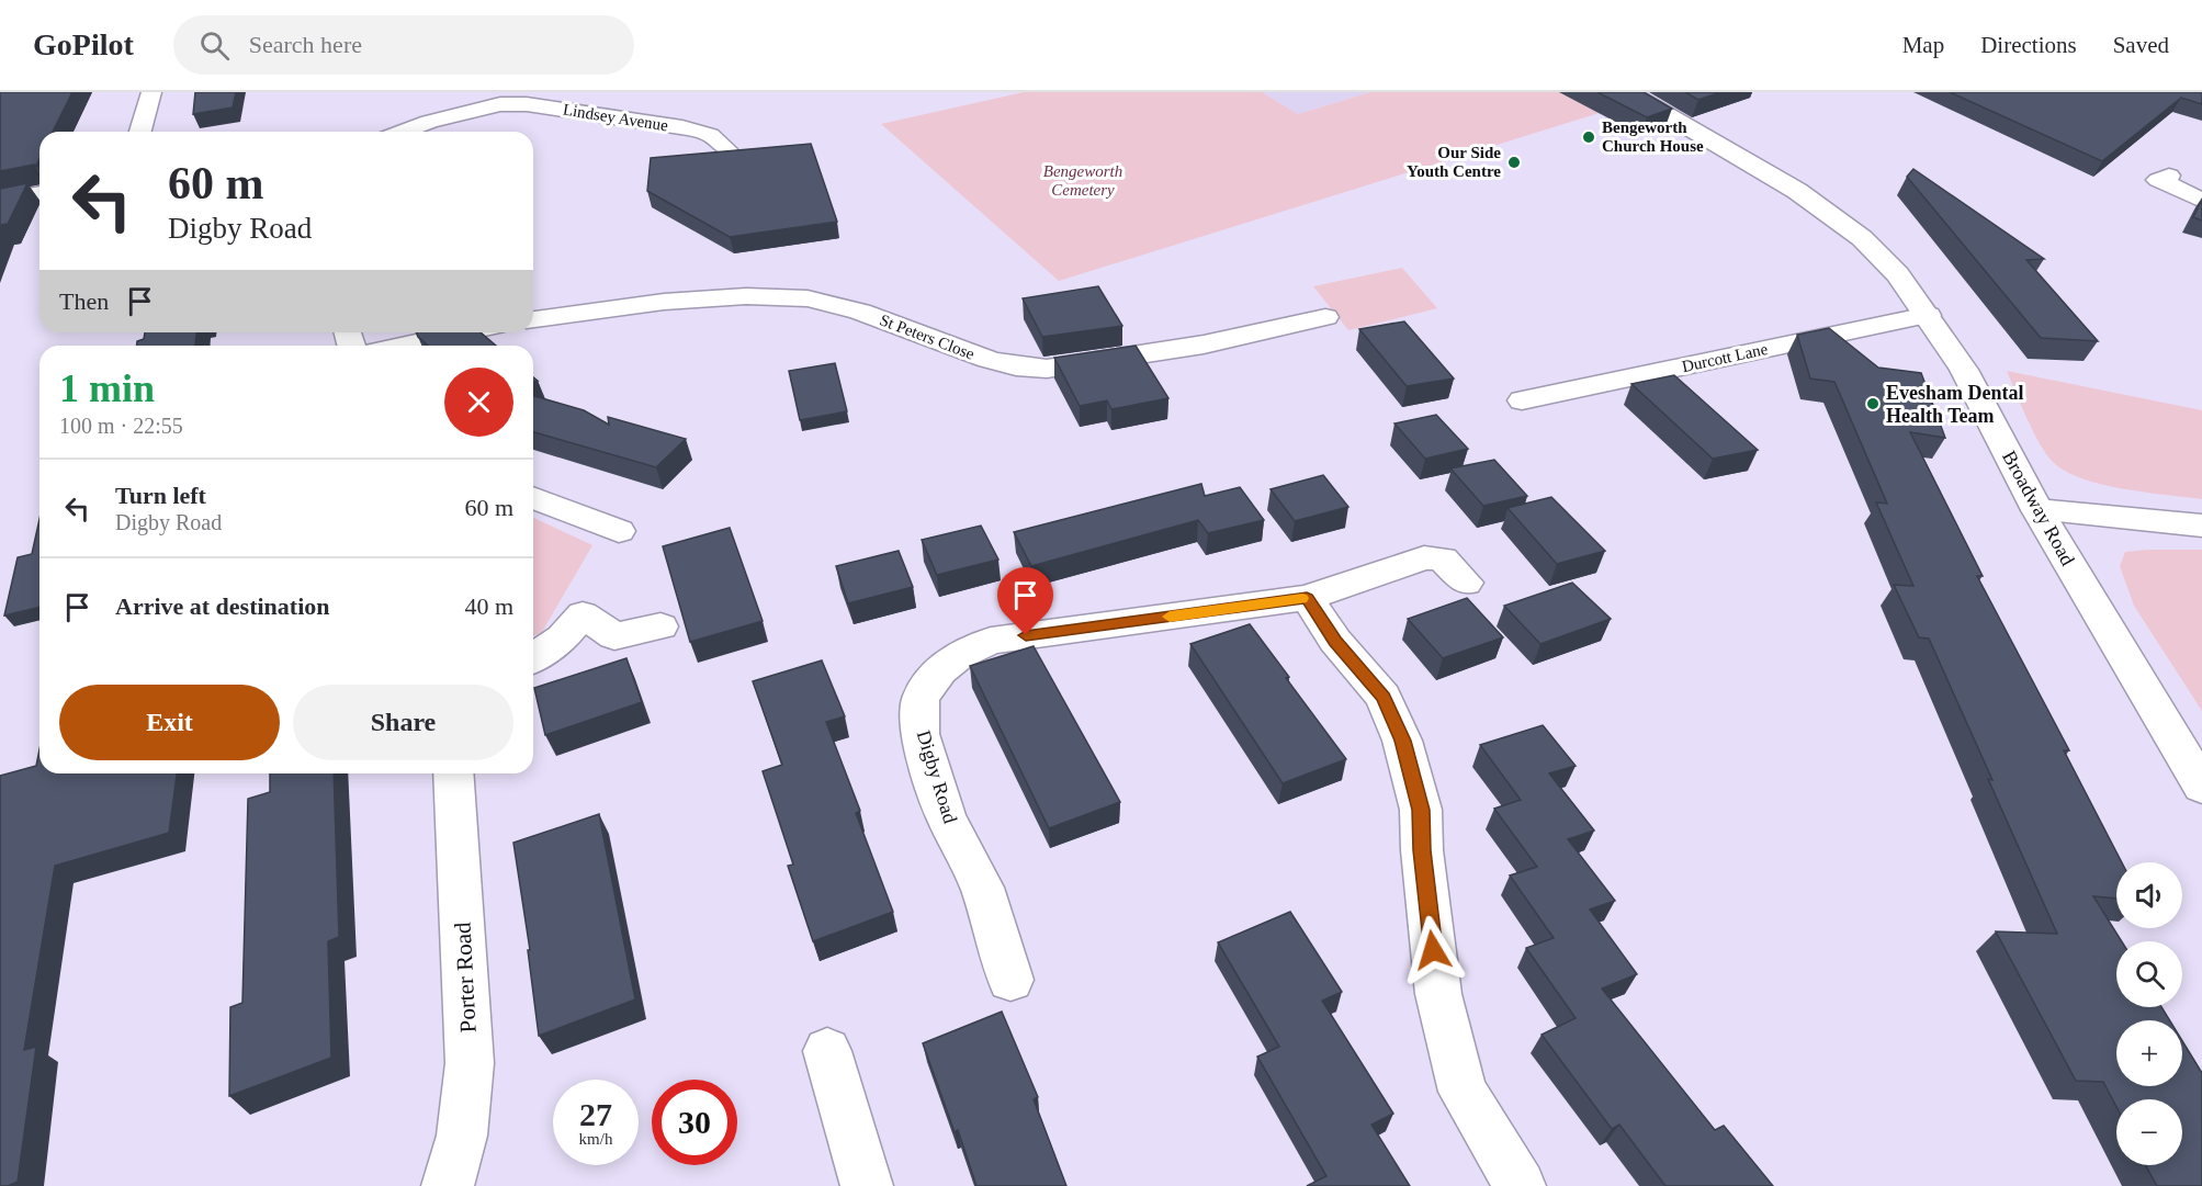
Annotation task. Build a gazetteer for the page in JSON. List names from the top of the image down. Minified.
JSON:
{"streets":{"street":["Lindsey Avenue","St Peters Close","Durcott Lane","Broadway Road","Digby Road","Porter Road"]},"crossings":[["Durcott Lane","Broadway Road"]],"parks":["Bengeworth Cemetery"],"places":["Bengeworth Church House","Our Side Youth Centre","Evesham Dental Health Team"],"page":{"header":"GoPilot","search":"Search here","nav":["Map","Directions","Saved"],"turn":["60 m","Digby Road"],"then":"Then","heading":["1 min","100 m · 22:55"],"list":[{"name":"Turn left","note":"Digby Road","value":"60 m"},{"name":"Arrive at destination","value":"40 m"}],"buttons":["Exit","Share"],"map_buttons":["+","−"],"speed":"27 km/h","limit":"30"}}
